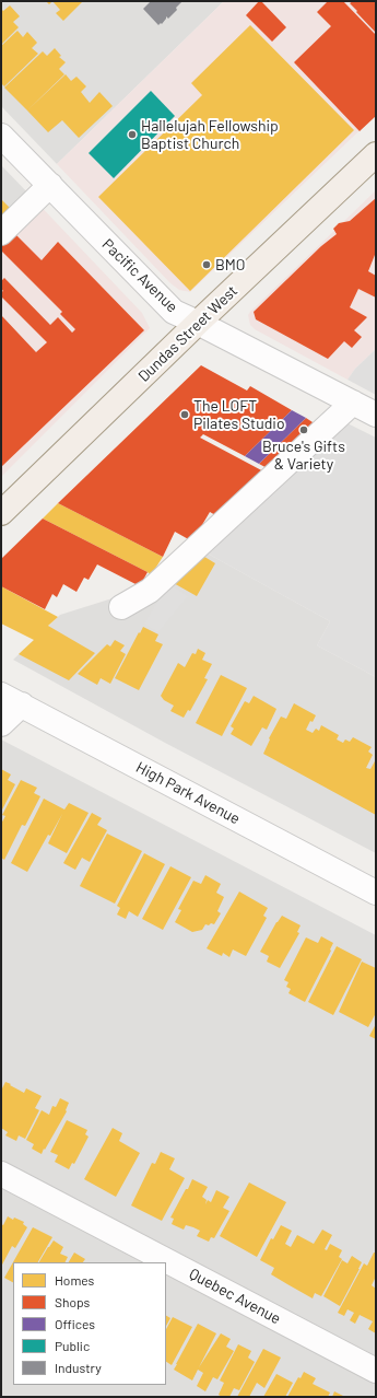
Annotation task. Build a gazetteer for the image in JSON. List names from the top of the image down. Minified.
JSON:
{"streets":{"main road":["Dundas Street West"],"street":["Pacific Avenue","High Park Avenue","Quebec Avenue"]},"crossings":[["Pacific Avenue","Dundas Street West"]],"places":["Hallelujah Fellowship Baptist Church","BMO","The LOFT Pilates Studio","Bruce's Gifts & Variety"],"legend":["Homes","Shops","Offices","Public","Industry"]}
